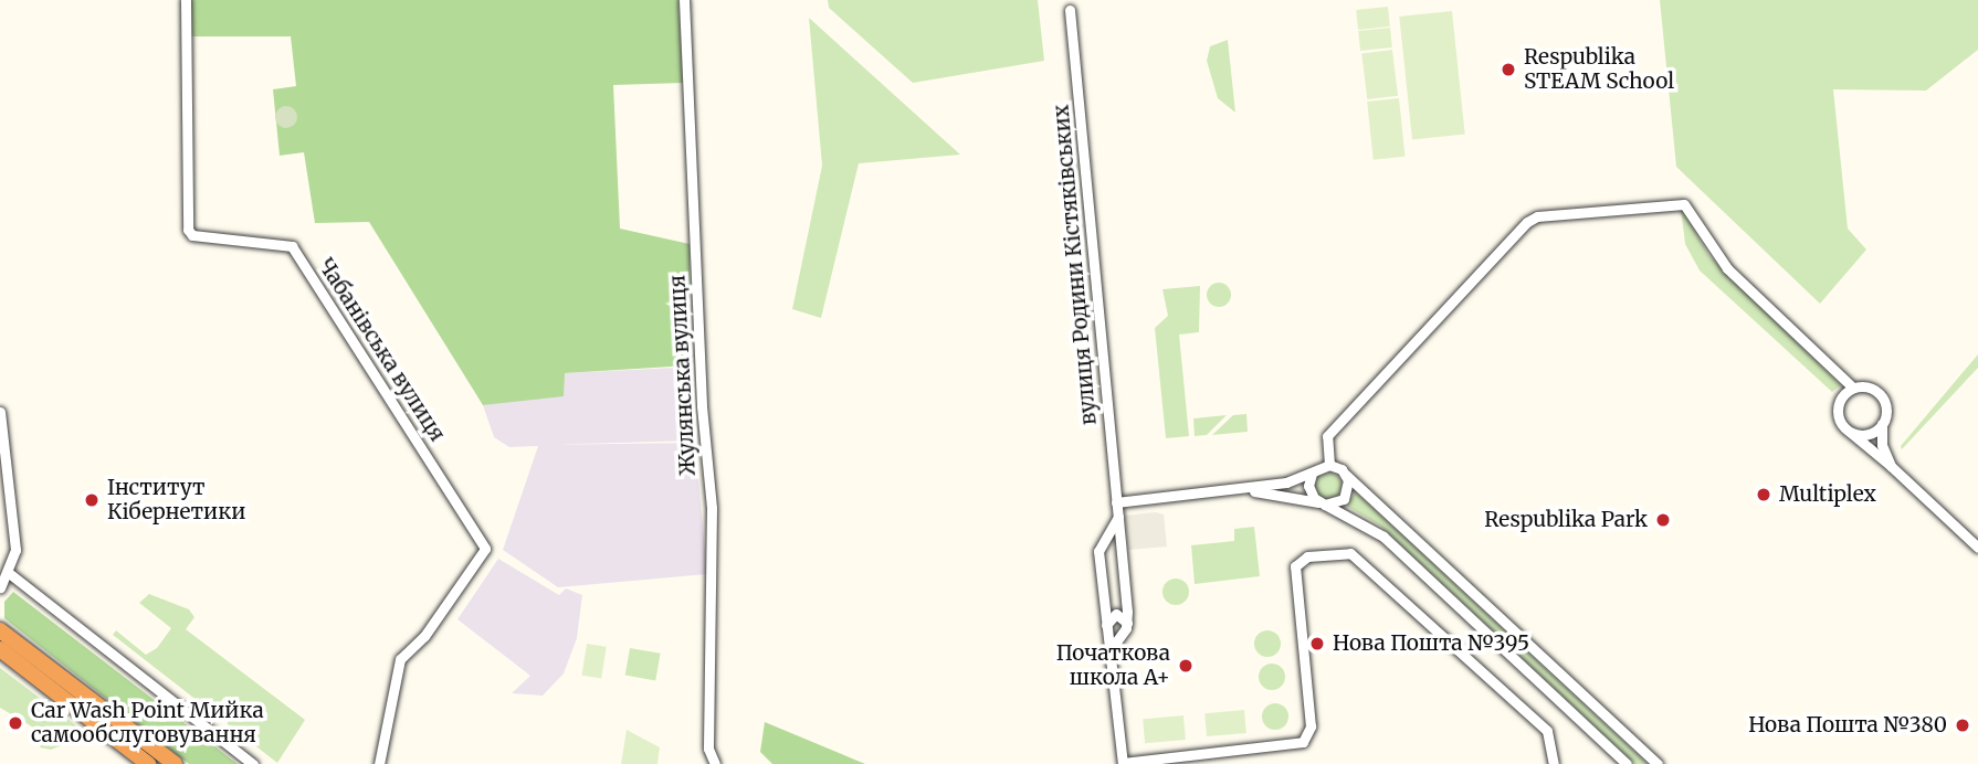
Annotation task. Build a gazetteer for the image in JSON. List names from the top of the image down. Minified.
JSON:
{"streets":{"street":["вулиця Родини Кістяківських","Чабанівська вулиця","Жулянська вулиця"]},"places":["Respublika STEAM School","Multiplex","Інститут Кібернетики","Respublika Park","Нова Пошта №395","Початкова школа А+","Car Wash Point Мийка самообслуговування","Нова Пошта №380"]}
